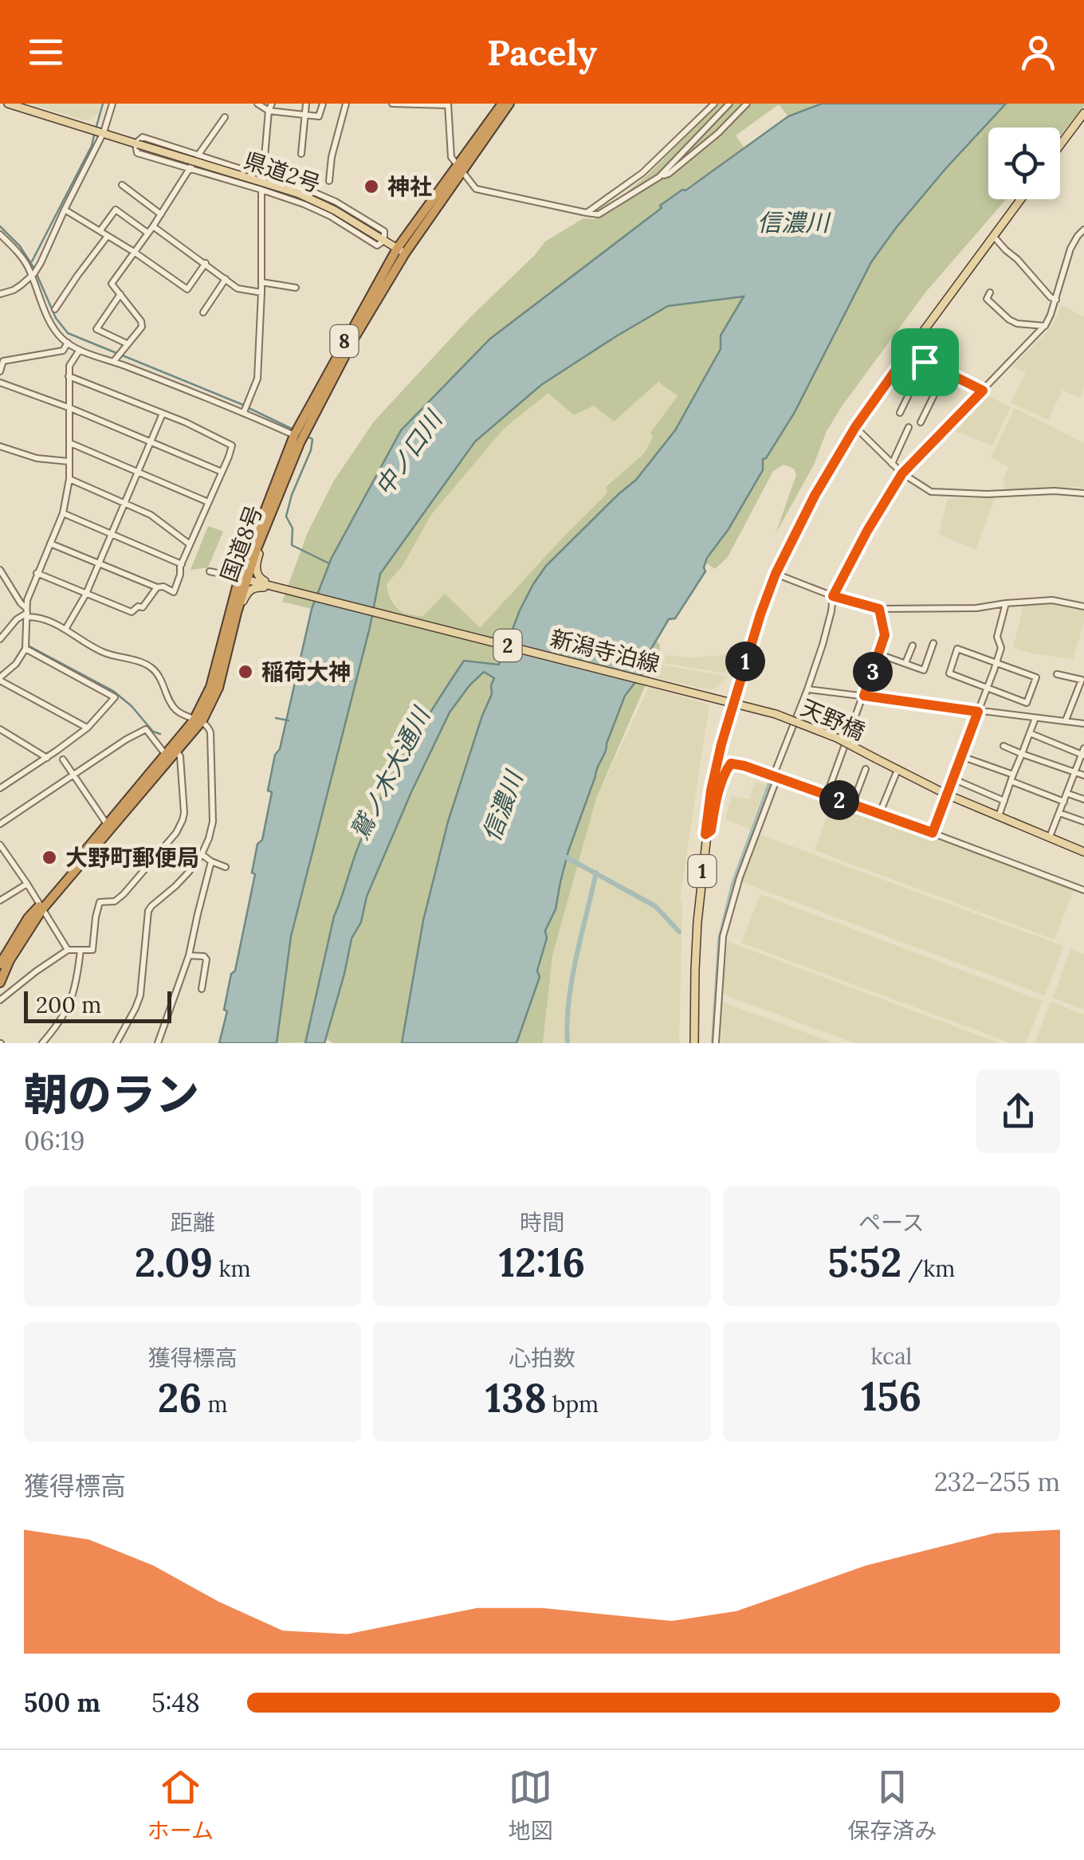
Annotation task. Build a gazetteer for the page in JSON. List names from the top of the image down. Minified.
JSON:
{"streets":{"highway":["8","国道8号"],"main road":["県道2号","2","新潟寺泊線","天野橋","1"]},"crossings":[["県道2号","国道8号"],["国道8号","新潟寺泊線"],["2","天野橋"],["新潟寺泊線","天野橋"],["新潟寺泊線","1"]],"water":["信濃川","中ノ口川","鷲ノ木大通川"],"places":["神社","稲荷大神","大野町郵便局"],"scale_bar":"200 m","page":{"header":"Pacely","pins":["1","3","2"],"scale":"200 m","heading":["朝のラン","06:19"],"stats":[["距離","2.09 km"],["時間","12:16"],["ペース","5:52 /km"],["獲得標高","26 m"],["心拍数","138 bpm"],["kcal","156"]],"chart":["獲得標高","232–255 m"],"list":[{"name":"500 m","note":"5:48"}],"tabs":["ホーム","地図","保存済み"]}}
